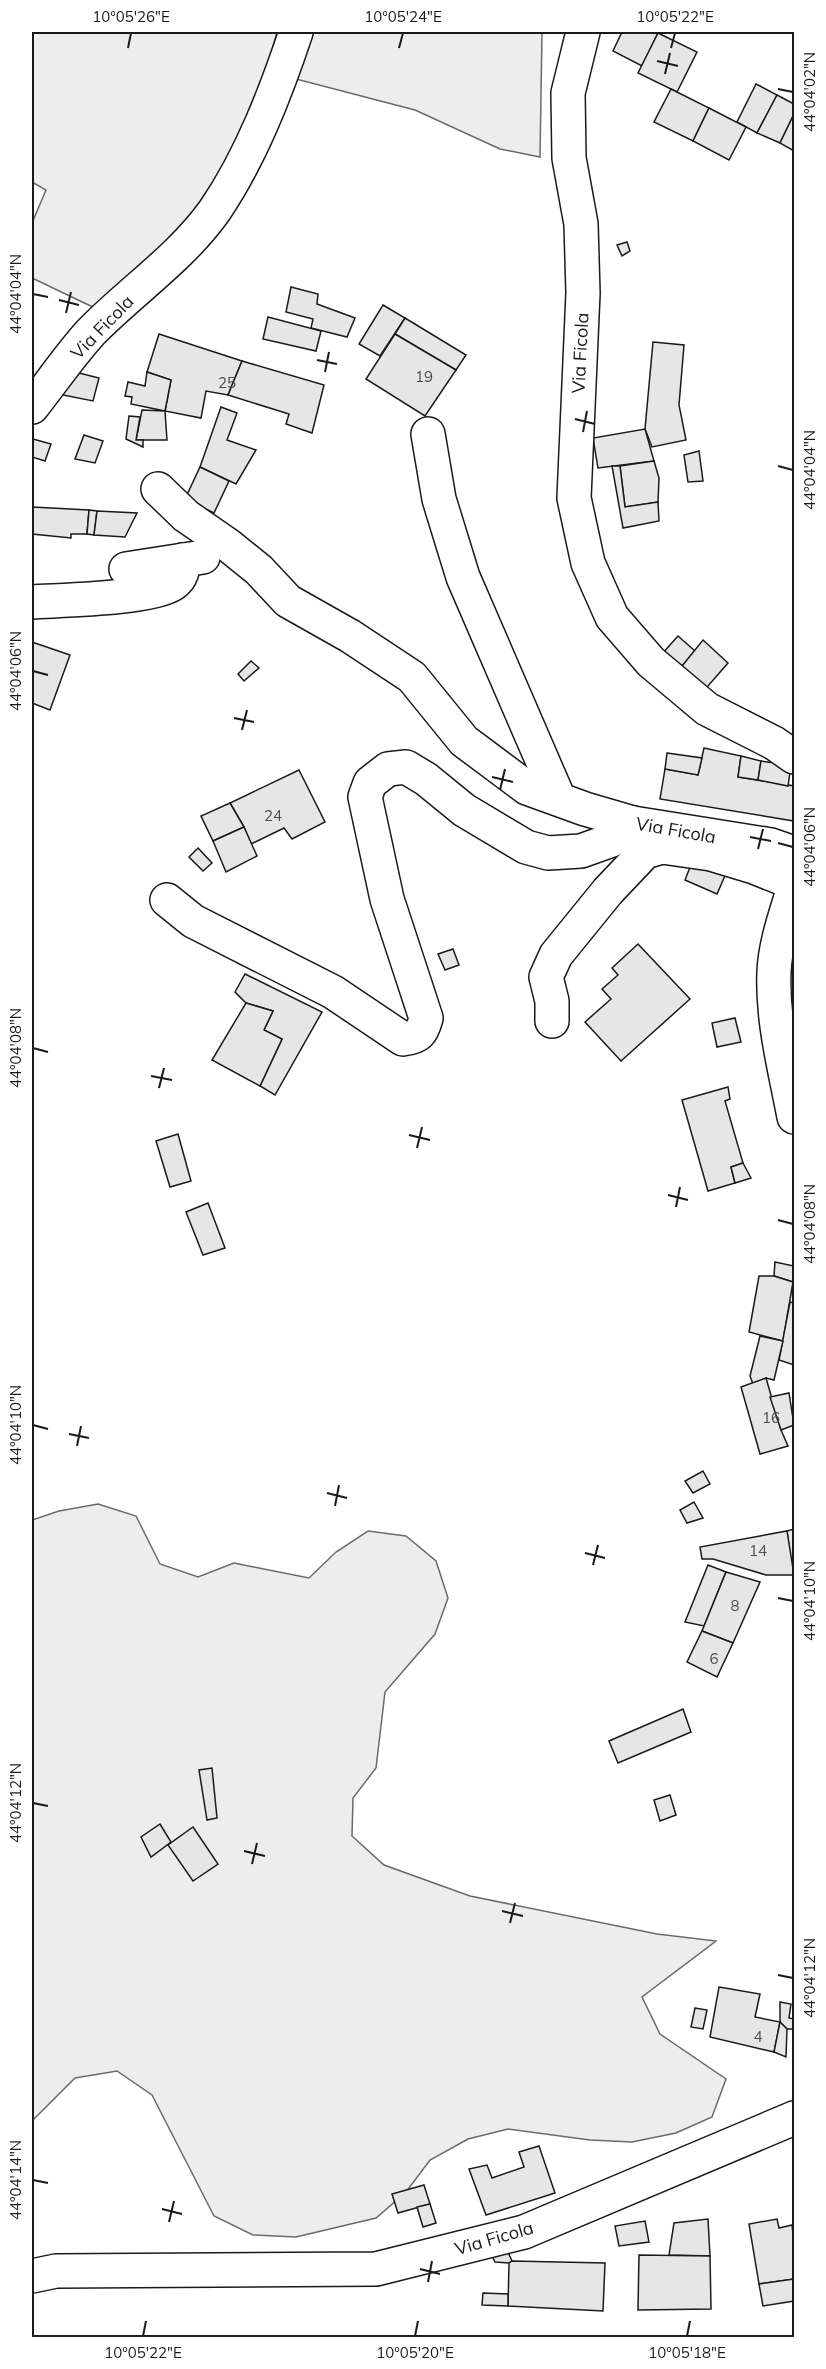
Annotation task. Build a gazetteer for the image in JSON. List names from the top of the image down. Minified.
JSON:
{"streets":{"street":["Via Ficola"]},"house_numbers":["19","25","24","16","14","8","6","4"],"coordinates":["10°05'26\"E","10°05'24\"E","10°05'22\"E","44°04'02\"N","44°04'04\"N","44°04'06\"N","44°04'08\"N","44°04'10\"N","44°04'12\"N","44°04'14\"N","10°05'20\"E","10°05'18\"E"]}
